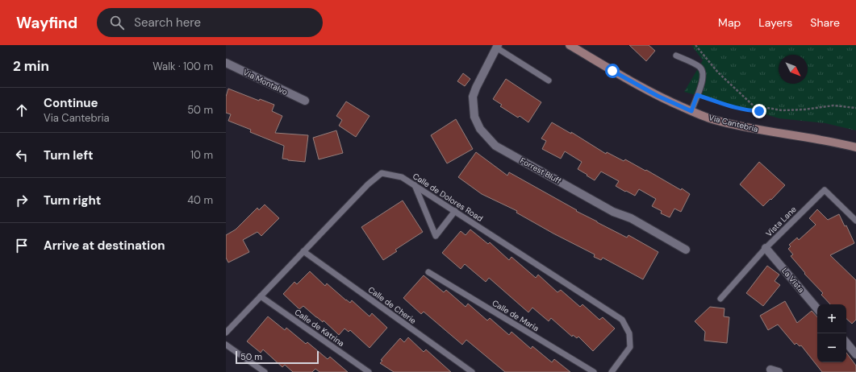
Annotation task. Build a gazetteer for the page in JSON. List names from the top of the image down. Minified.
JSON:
{"streets":{"main road":["Via Cantebria"],"street":["Via Montalvo","Forrest Bluff","La Vista"],"lane":["Calle de Dolores Road","Vista Lane","Calle de Cherie","Calle de Maria","Calle de Katrina"]},"crossings":[["Calle de Dolores Road","Calle de Cherie"],["Calle de Dolores Road","Calle de Katrina"],["Vista Lane","La Vista"]],"scale_bar":"50 m","north":"bottom right","page":{"header":"Wayfind","search":"Search here","nav":["Map","Layers","Share"],"heading":["2 min","Walk · 100 m"],"list":[["Continue","Via Cantebria","50 m"],["Turn left","10 m"],["Turn right","40 m"],"Arrive at destination"],"map_buttons":["+","−"],"scale":"50 m"}}
